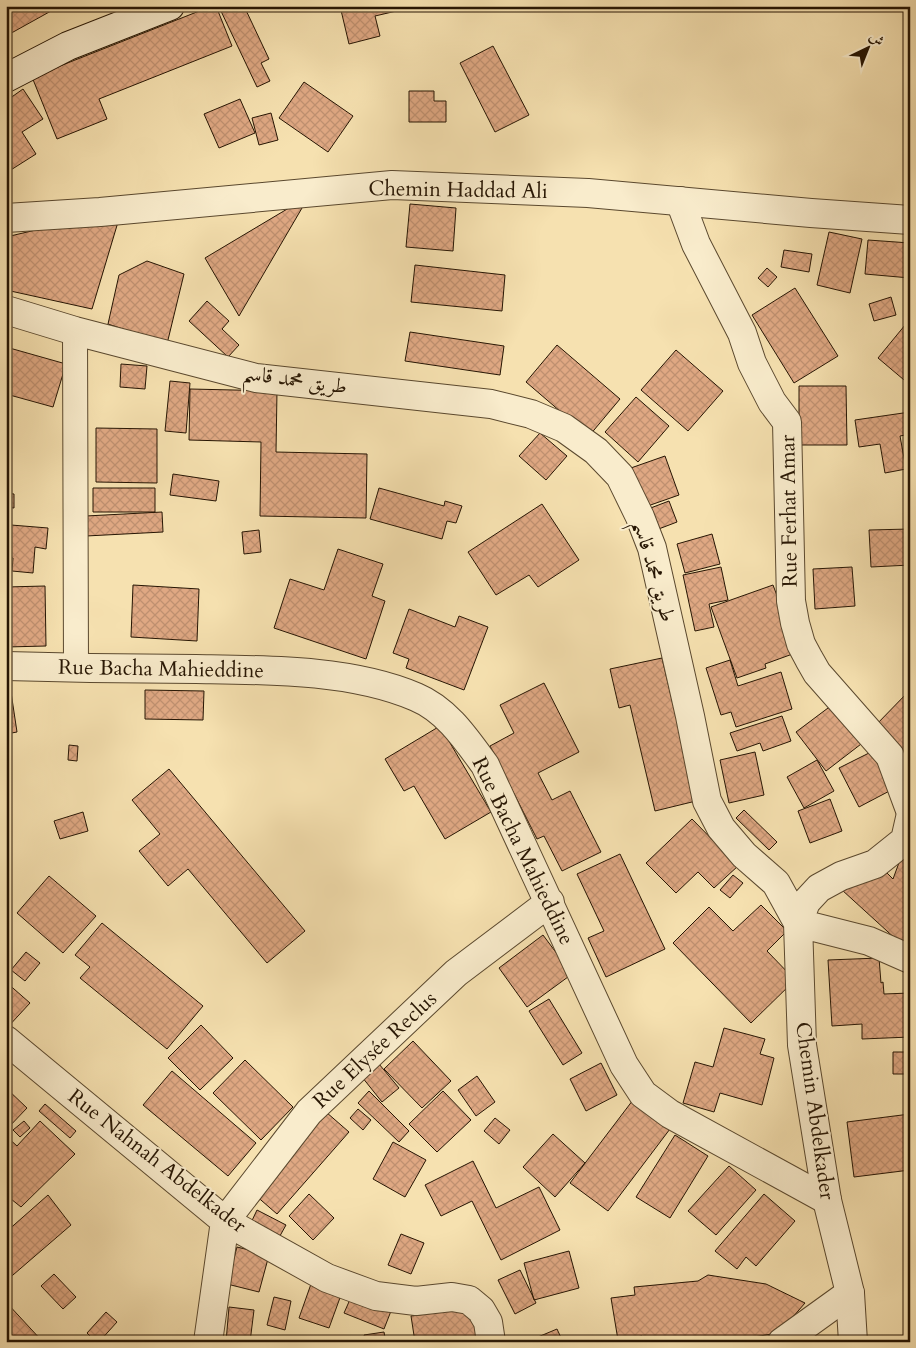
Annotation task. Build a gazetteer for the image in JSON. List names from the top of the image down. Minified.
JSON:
{"streets":{"street":["Chemin Haddad Ali","طريق محمد قاسم","Rue Ferhat Amar","Rue Bacha Mahieddine","Rue Elysée Reclus","Chemin Abdelkader","Rue Nahnah Abdelkader"]},"crossings":[["Chemin Haddad Ali","Rue Ferhat Amar"],["طريق محمد قاسم","Chemin Abdelkader"],["Rue Bacha Mahieddine","Rue Elysée Reclus"],["Rue Bacha Mahieddine","Chemin Abdelkader"],["Rue Elysée Reclus","Rue Nahnah Abdelkader"]],"north":"top right"}
